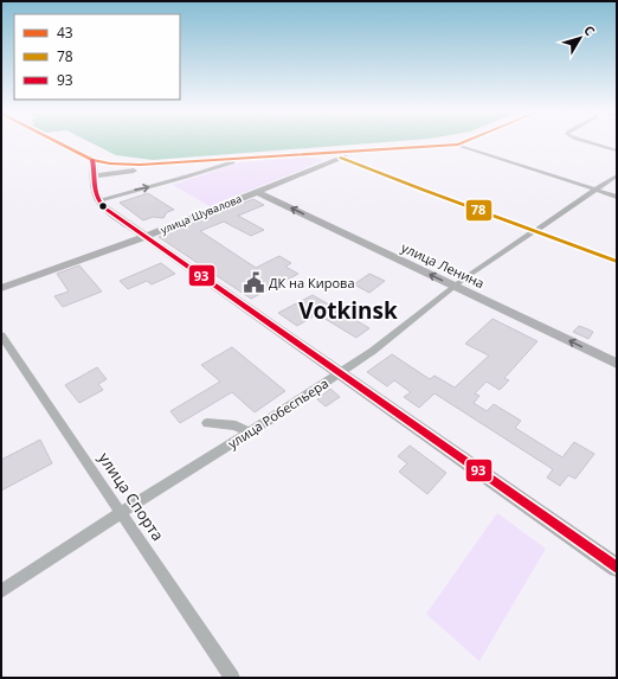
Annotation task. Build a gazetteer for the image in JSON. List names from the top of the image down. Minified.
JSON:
{"streets":{"main road":["улица Шувалова","улица Ленина"],"street":["улица Робеспьера","улица Спорта"]},"crossings":[["улица Шувалова","улица Ленина"],["улица Ленина","улица Робеспьера"],["улица Робеспьера","улица Спорта"]],"one_way":["улица Ленина"],"districts":["Votkinsk"],"places":{"public building":["ДК на Кирова"]},"lines":["transit line 43","transit line 78","transit line 93"],"legend":["43","78","93"],"north":"top right"}
